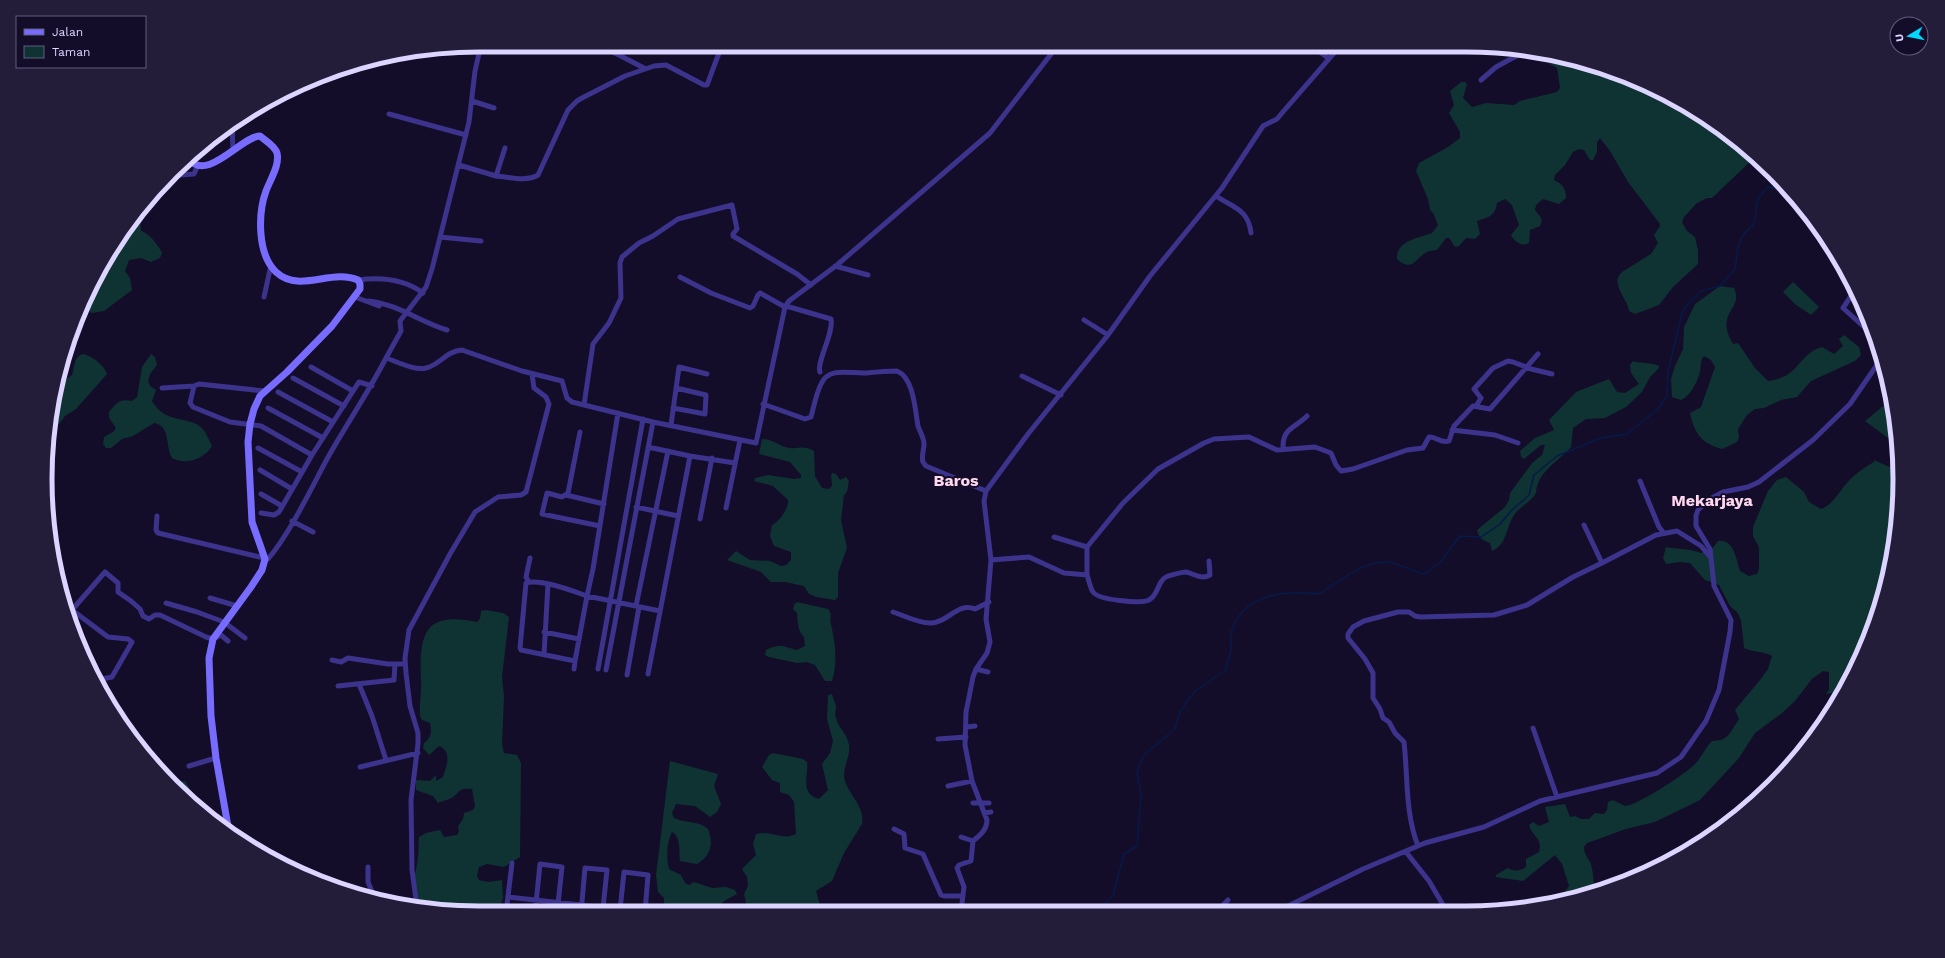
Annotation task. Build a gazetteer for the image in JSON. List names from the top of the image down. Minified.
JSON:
{"districts":["Baros","Mekarjaya"],"legend":["Jalan","Taman"],"north":"left"}
